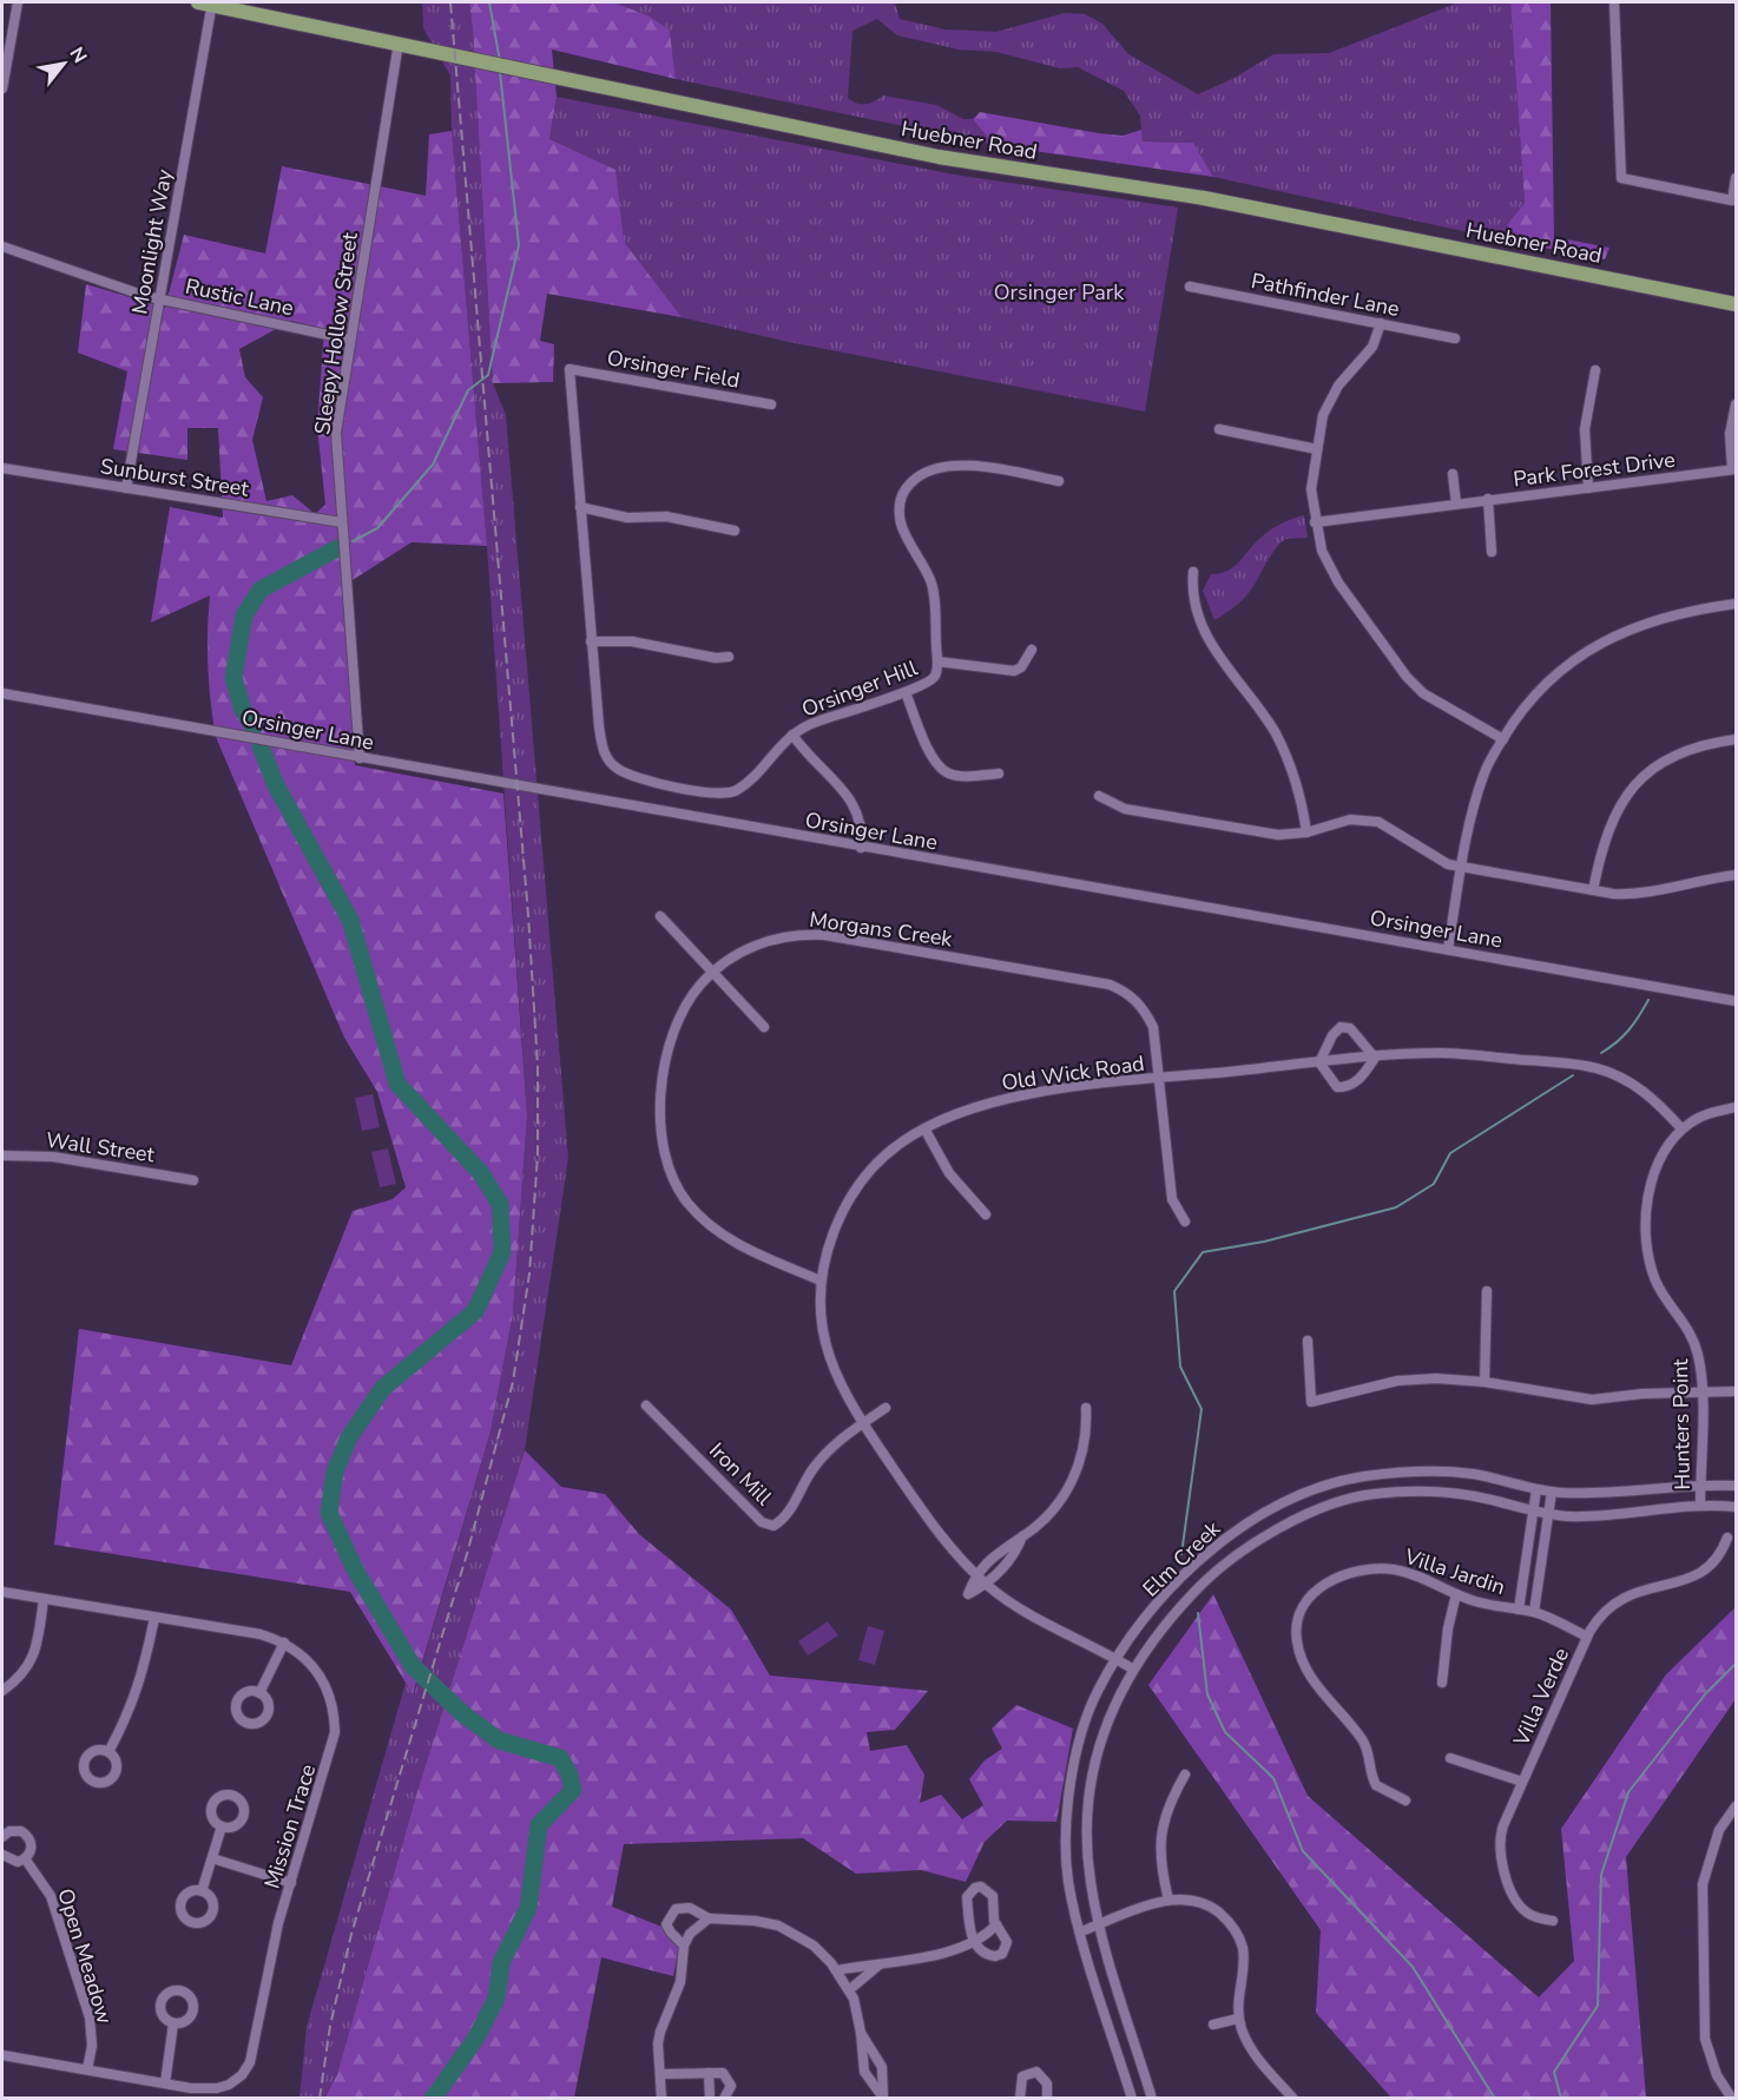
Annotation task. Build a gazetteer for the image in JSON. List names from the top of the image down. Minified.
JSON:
{"streets":{"main road":["Huebner Road"],"street":["Moonlight Way","Pathfinder Lane","Rustic Lane","Sleepy Hollow Street","Orsinger Field","Park Forest Drive","Sunburst Street","Orsinger Hill","Orsinger Lane","Morgans Creek","Old Wick Road","Wall Street","Hunters Point","Iron Mill","Elm Creek","Villa Jardin","Villa Verde","Mission Trace","Open Meadow"]},"crossings":[["Huebner Road","Moonlight Way"],["Huebner Road","Sleepy Hollow Street"],["Moonlight Way","Rustic Lane"],["Moonlight Way","Sunburst Street"],["Rustic Lane","Sleepy Hollow Street"],["Sleepy Hollow Street","Sunburst Street"],["Sleepy Hollow Street","Orsinger Lane"],["Orsinger Field","Orsinger Hill"],["Morgans Creek","Old Wick Road"],["Old Wick Road","Hunters Point"],["Old Wick Road","Iron Mill"],["Old Wick Road","Elm Creek"],["Hunters Point","Elm Creek"],["Villa Jardin","Villa Verde"],["Mission Trace","Open Meadow"]],"parks":["Orsinger Park"],"north":"top right"}
